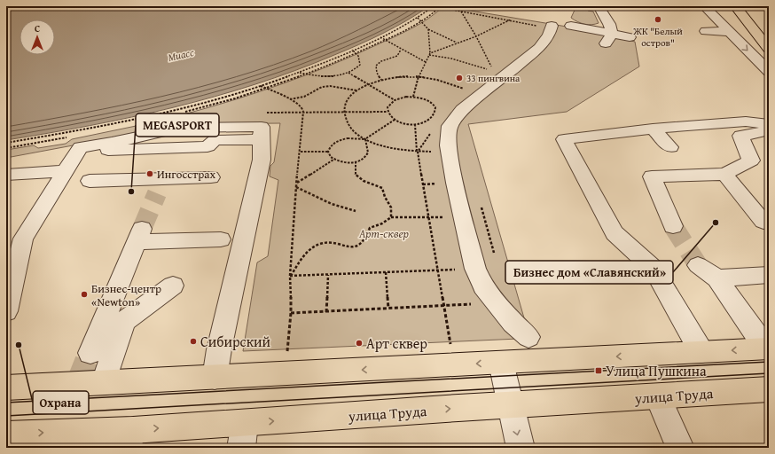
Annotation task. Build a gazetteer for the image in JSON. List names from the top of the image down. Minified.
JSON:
{"streets":{"main road":["улица Труда"]},"water":["Миасс"],"parks":["Арт-сквер"],"places":{"other":["ЖК \"Белый остров\"","33 пингвина","Ингосстрах","MEGASPORT","Бизнес дом «Славянский»","Бизнес-центр «Newton»","Сибирский","Арт сквер","Охрана"],"transit":["Улица Пушкина"]},"north":"top"}
